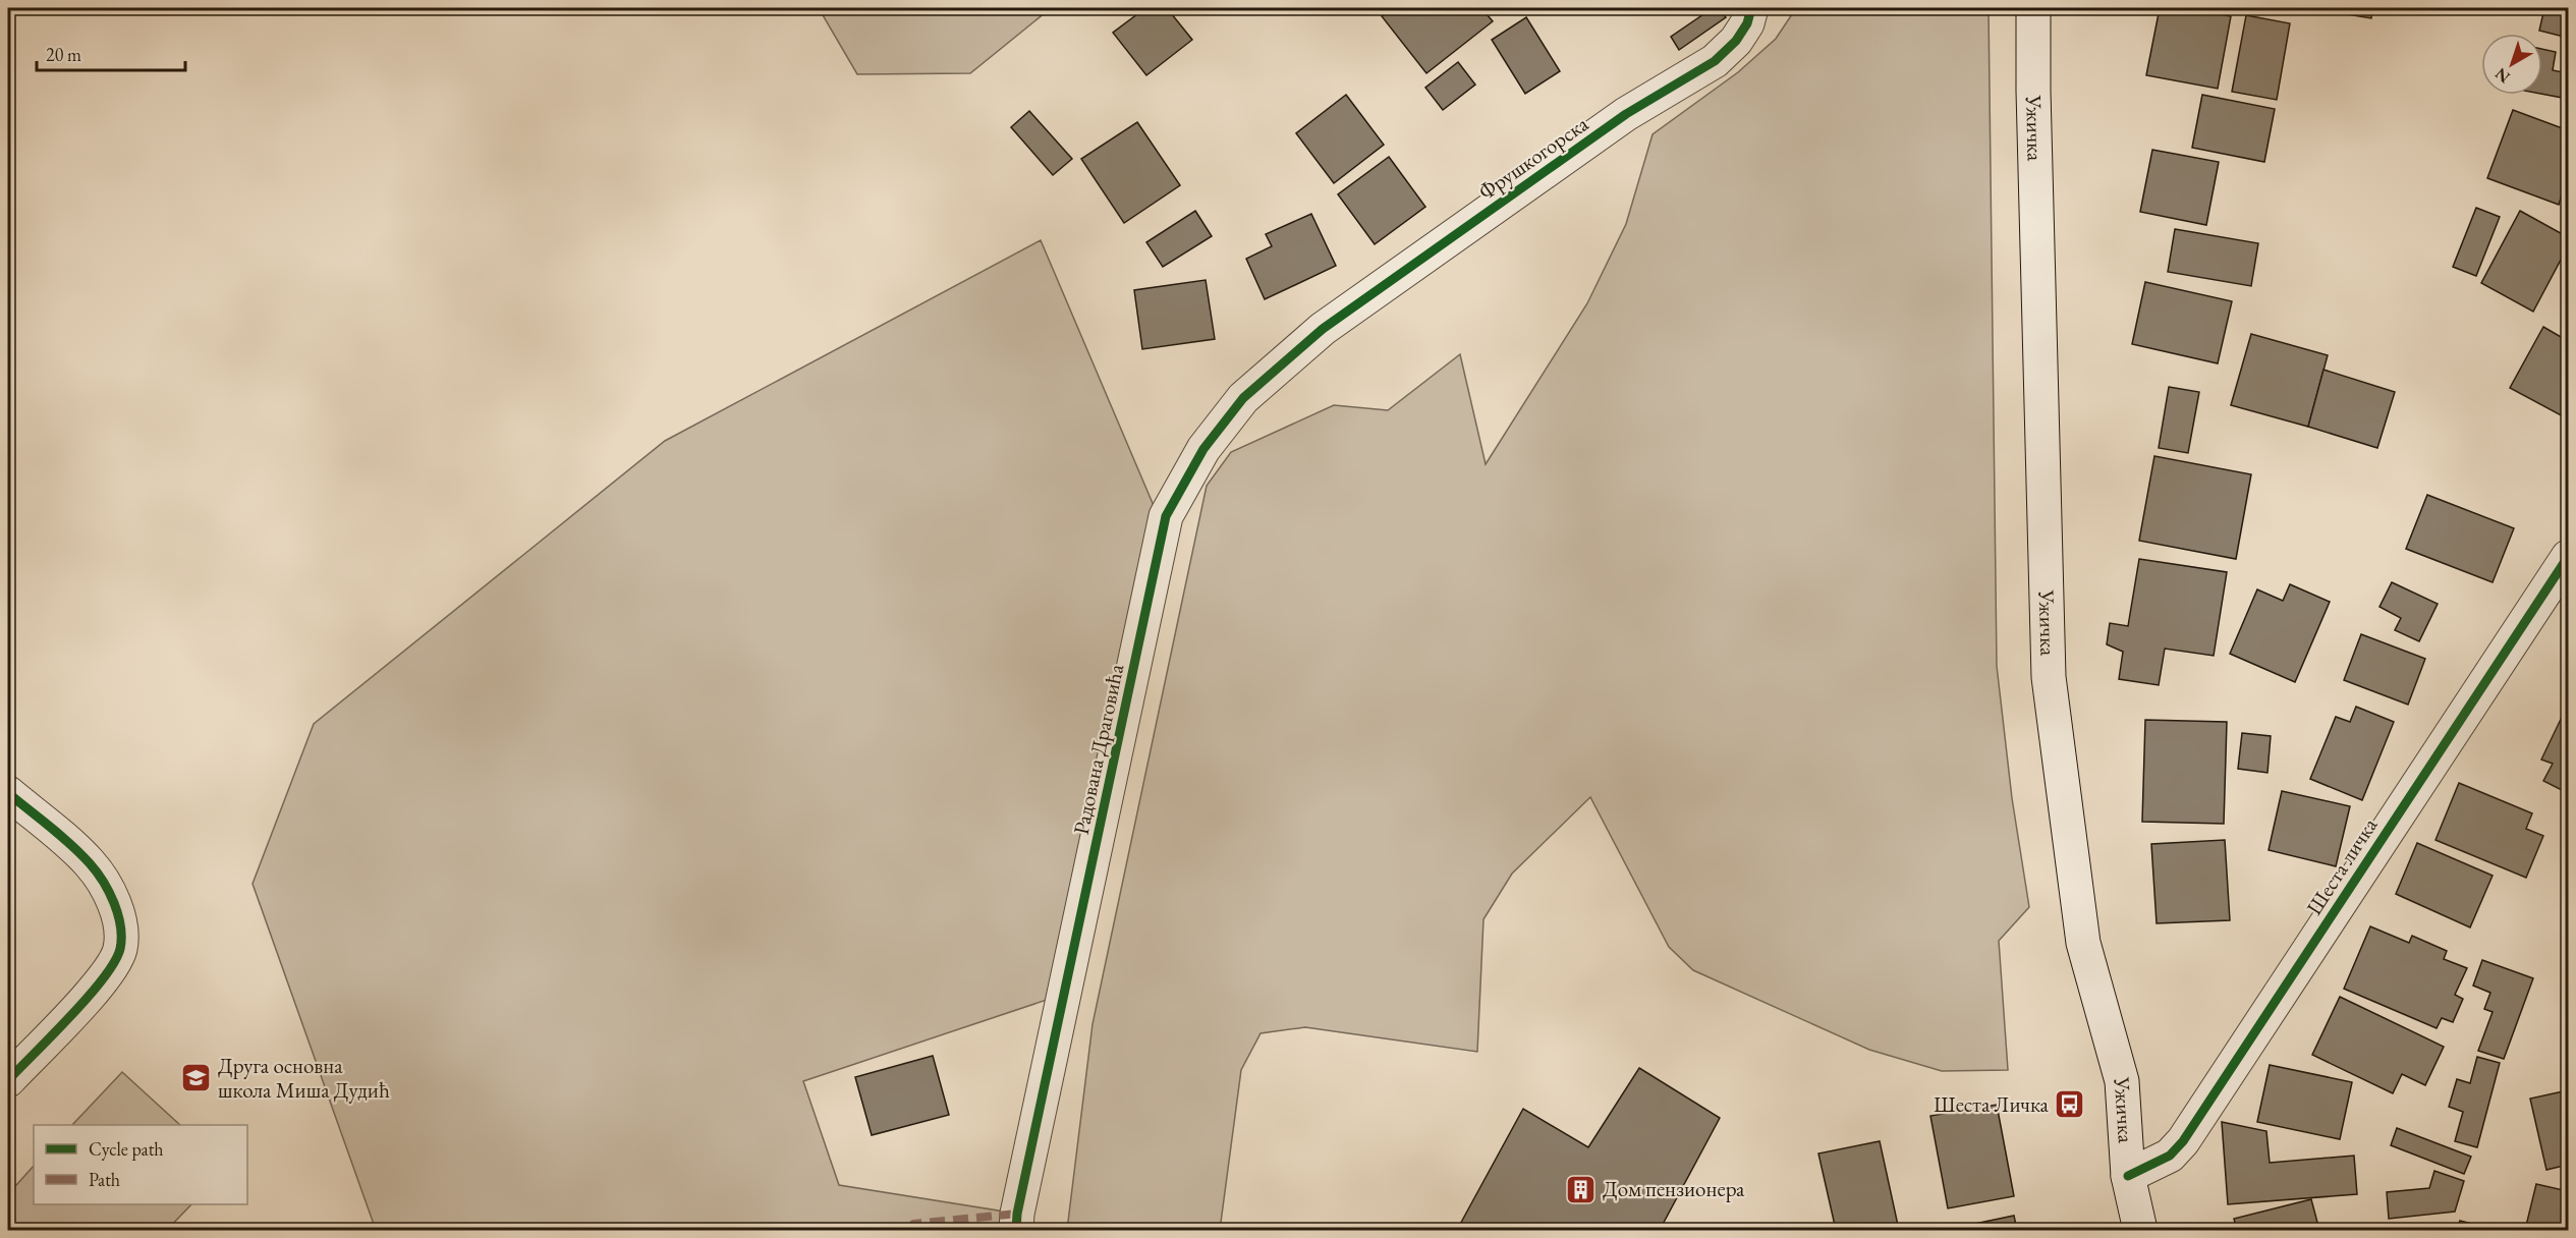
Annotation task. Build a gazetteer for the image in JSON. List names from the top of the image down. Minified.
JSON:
{"streets":{"street":["Ужичка","Фрушкогорска","Радована Драговића","Шеста личка"]},"crossings":[["Ужичка","Шеста личка"],["Фрушкогорска","Радована Драговића"]],"places":{"school or university":["Друга основна школа Миша Дудић"],"bus stop":["Шеста Личка"],"building":["Дом пензионера"]},"legend":["Cycle path","Path"],"scale_bar":"20 m","north":"bottom left"}
